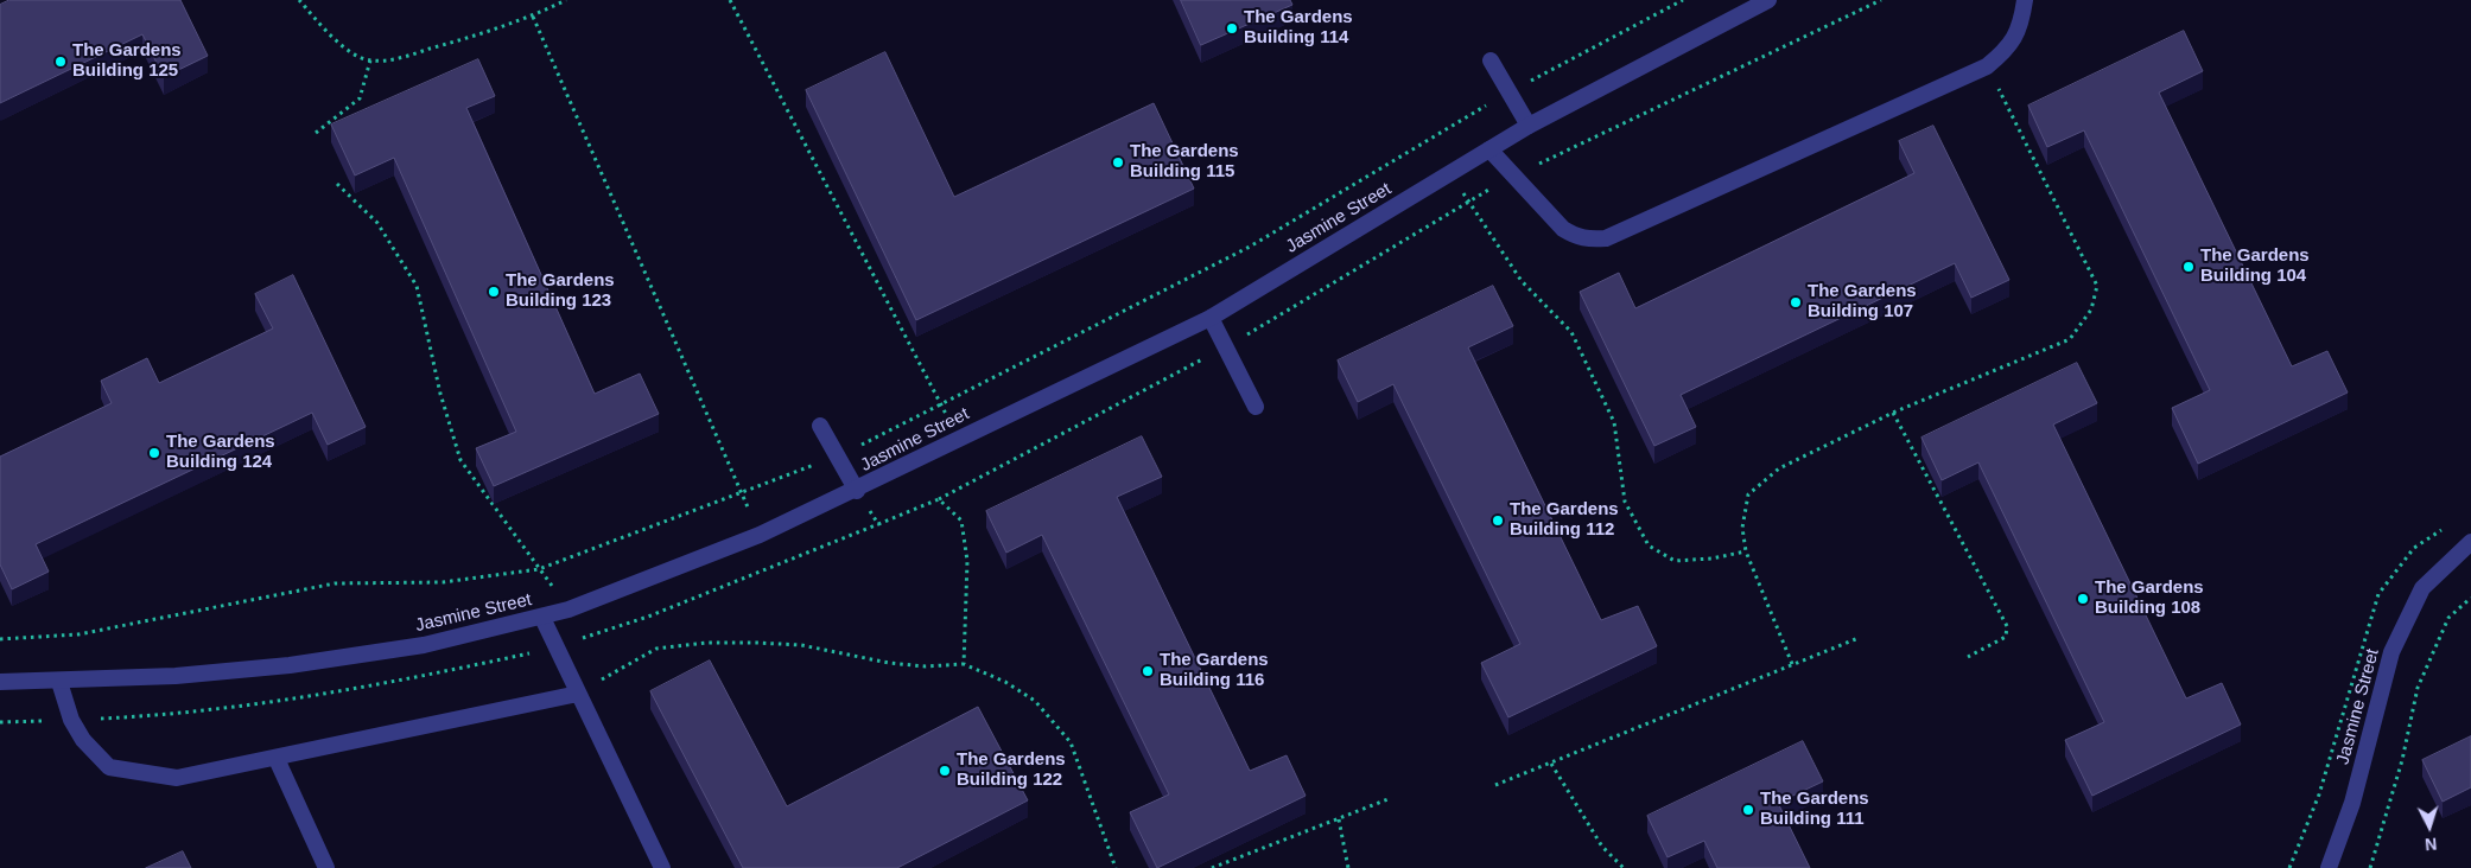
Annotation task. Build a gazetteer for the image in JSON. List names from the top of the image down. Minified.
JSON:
{"streets":{"street":["Jasmine Street"]},"places":["The Gardens Building 114","The Gardens Building 125","The Gardens Building 115","The Gardens Building 104","The Gardens Building 123","The Gardens Building 107","The Gardens Building 124","The Gardens Building 112","The Gardens Building 108","The Gardens Building 116","The Gardens Building 122","The Gardens Building 111"],"north":"bottom"}
